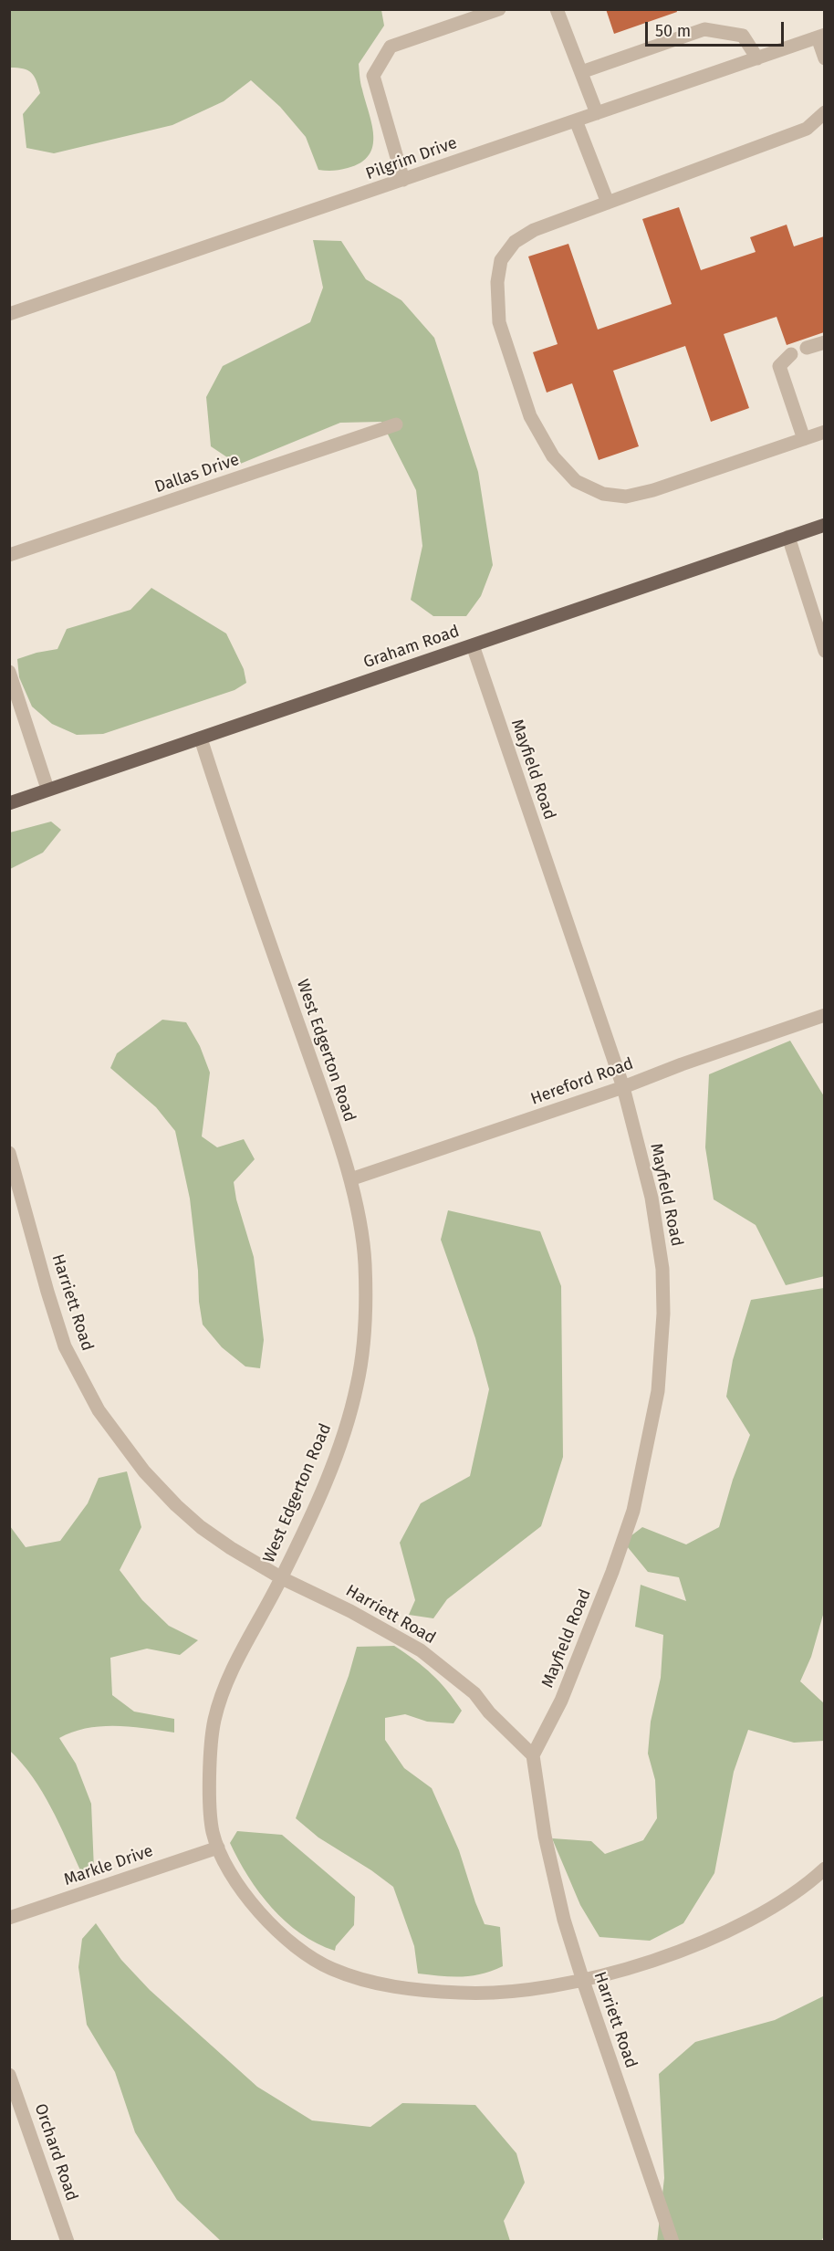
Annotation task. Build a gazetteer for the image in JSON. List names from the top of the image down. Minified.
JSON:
{"streets":{"main road":["Graham Road"],"street":["Pilgrim Drive","Dallas Drive","Mayfield Road","West Edgerton Road","Hereford Road","Harriett Road","Markle Drive","Orchard Road"]},"crossings":[["Graham Road","Mayfield Road"],["Graham Road","West Edgerton Road"],["Mayfield Road","Hereford Road"],["Mayfield Road","Harriett Road"],["West Edgerton Road","Hereford Road"],["West Edgerton Road","Harriett Road"],["West Edgerton Road","Markle Drive"]],"scale_bar":"50 m"}
